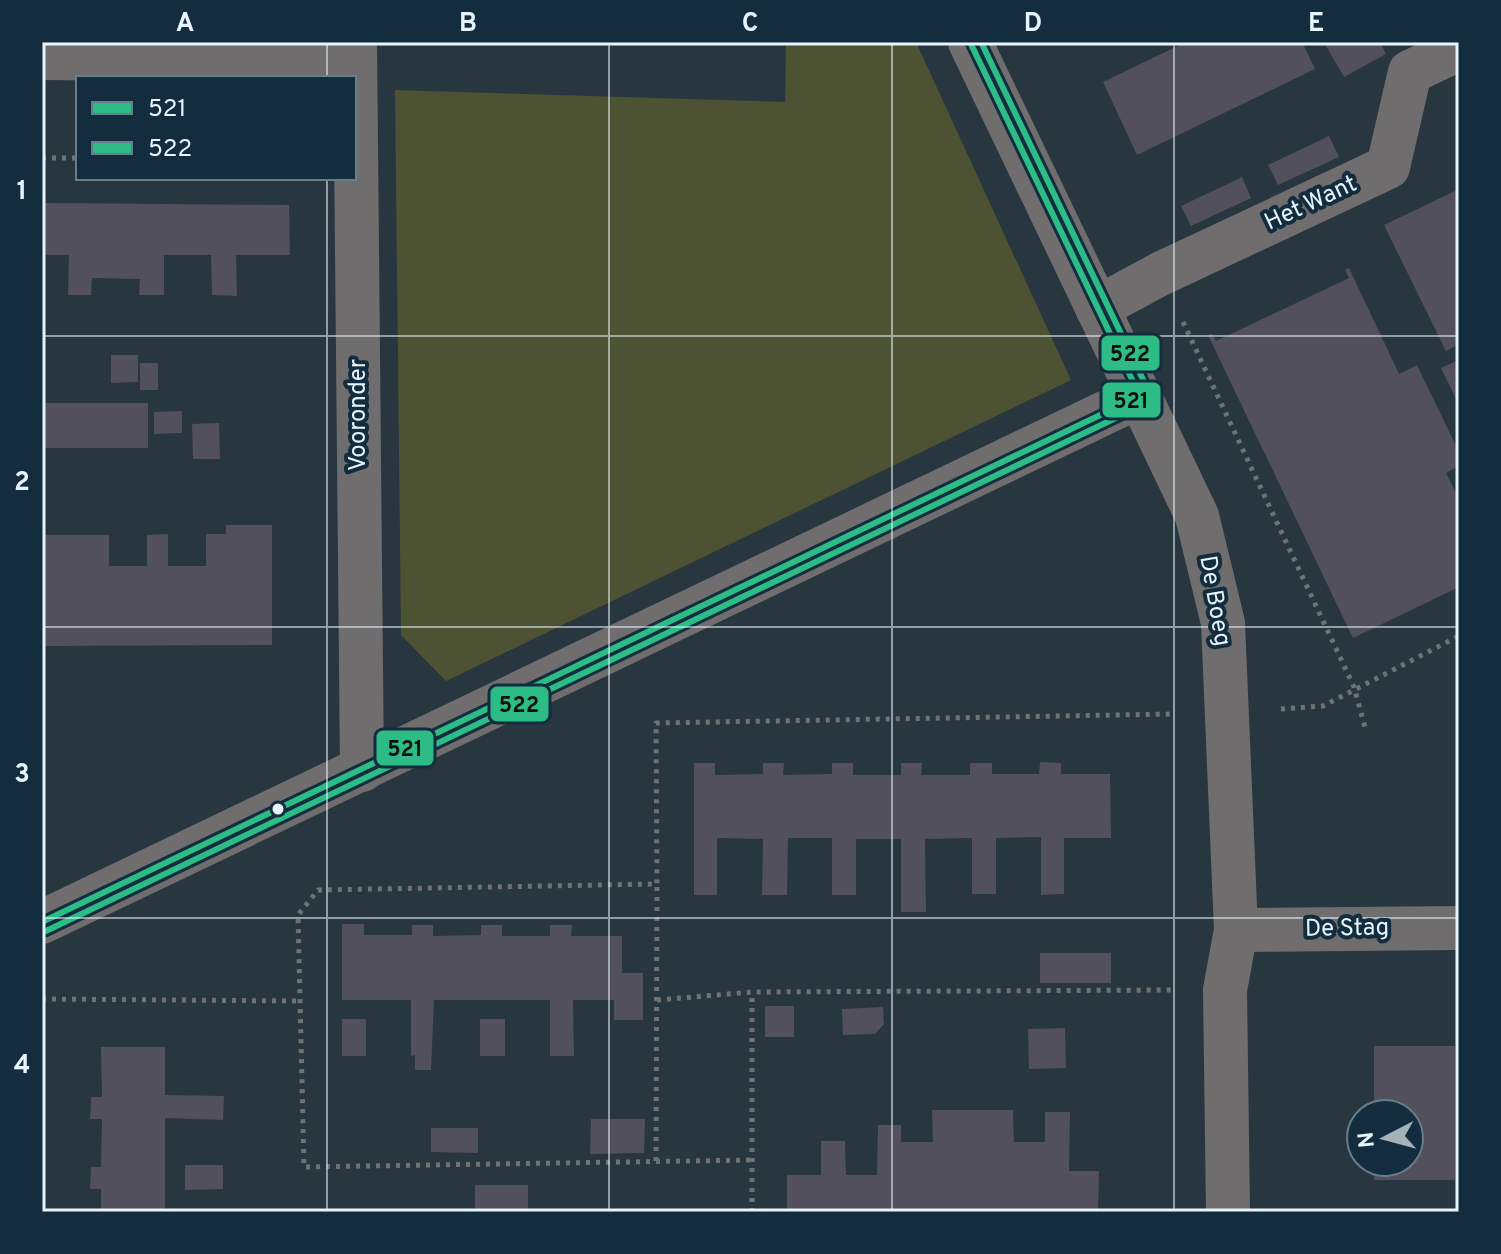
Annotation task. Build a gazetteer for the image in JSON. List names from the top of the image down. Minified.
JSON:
{"streets":{"street":["Het Want","Vooronder","De Boeg","De Stag"]},"crossings":[["Het Want","De Boeg"],["De Boeg","De Stag"]],"lines":["transit line 521","transit line 522"],"legend":["521","522"],"north":"left","grid":{"columns":["A","B","C","D","E"],"rows":["1","2","3","4"]}}
